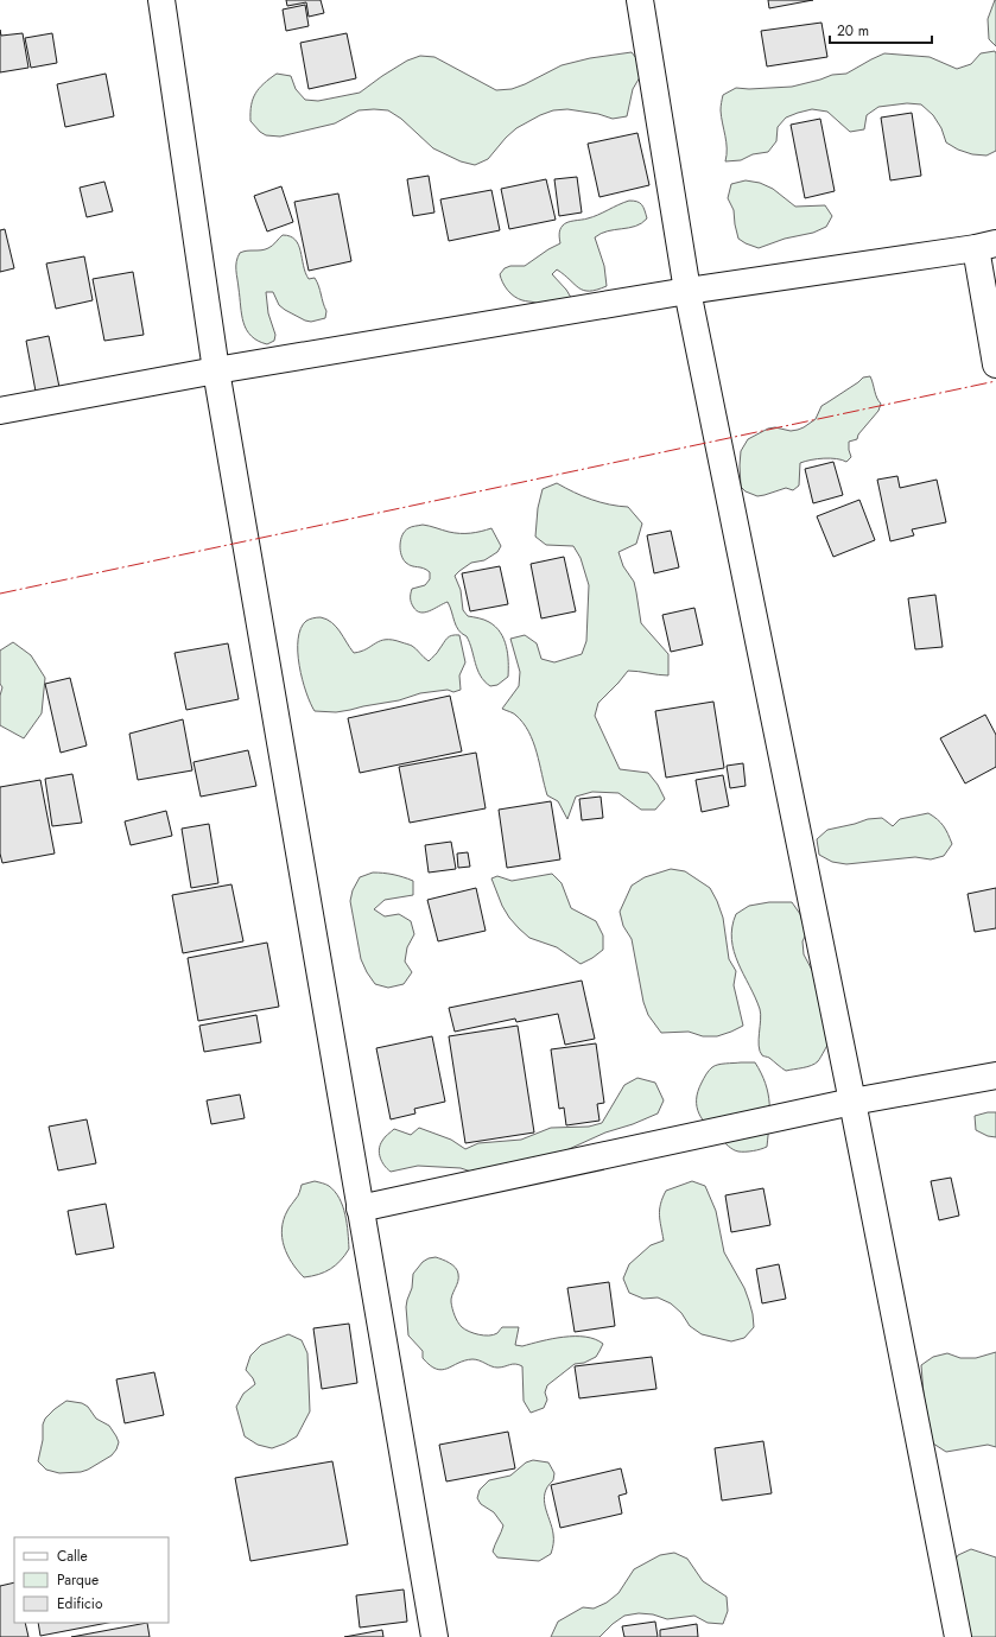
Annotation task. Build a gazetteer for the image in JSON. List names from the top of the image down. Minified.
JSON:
{"legend":["Calle","Parque","Edificio"],"scale_bar":"20 m"}
